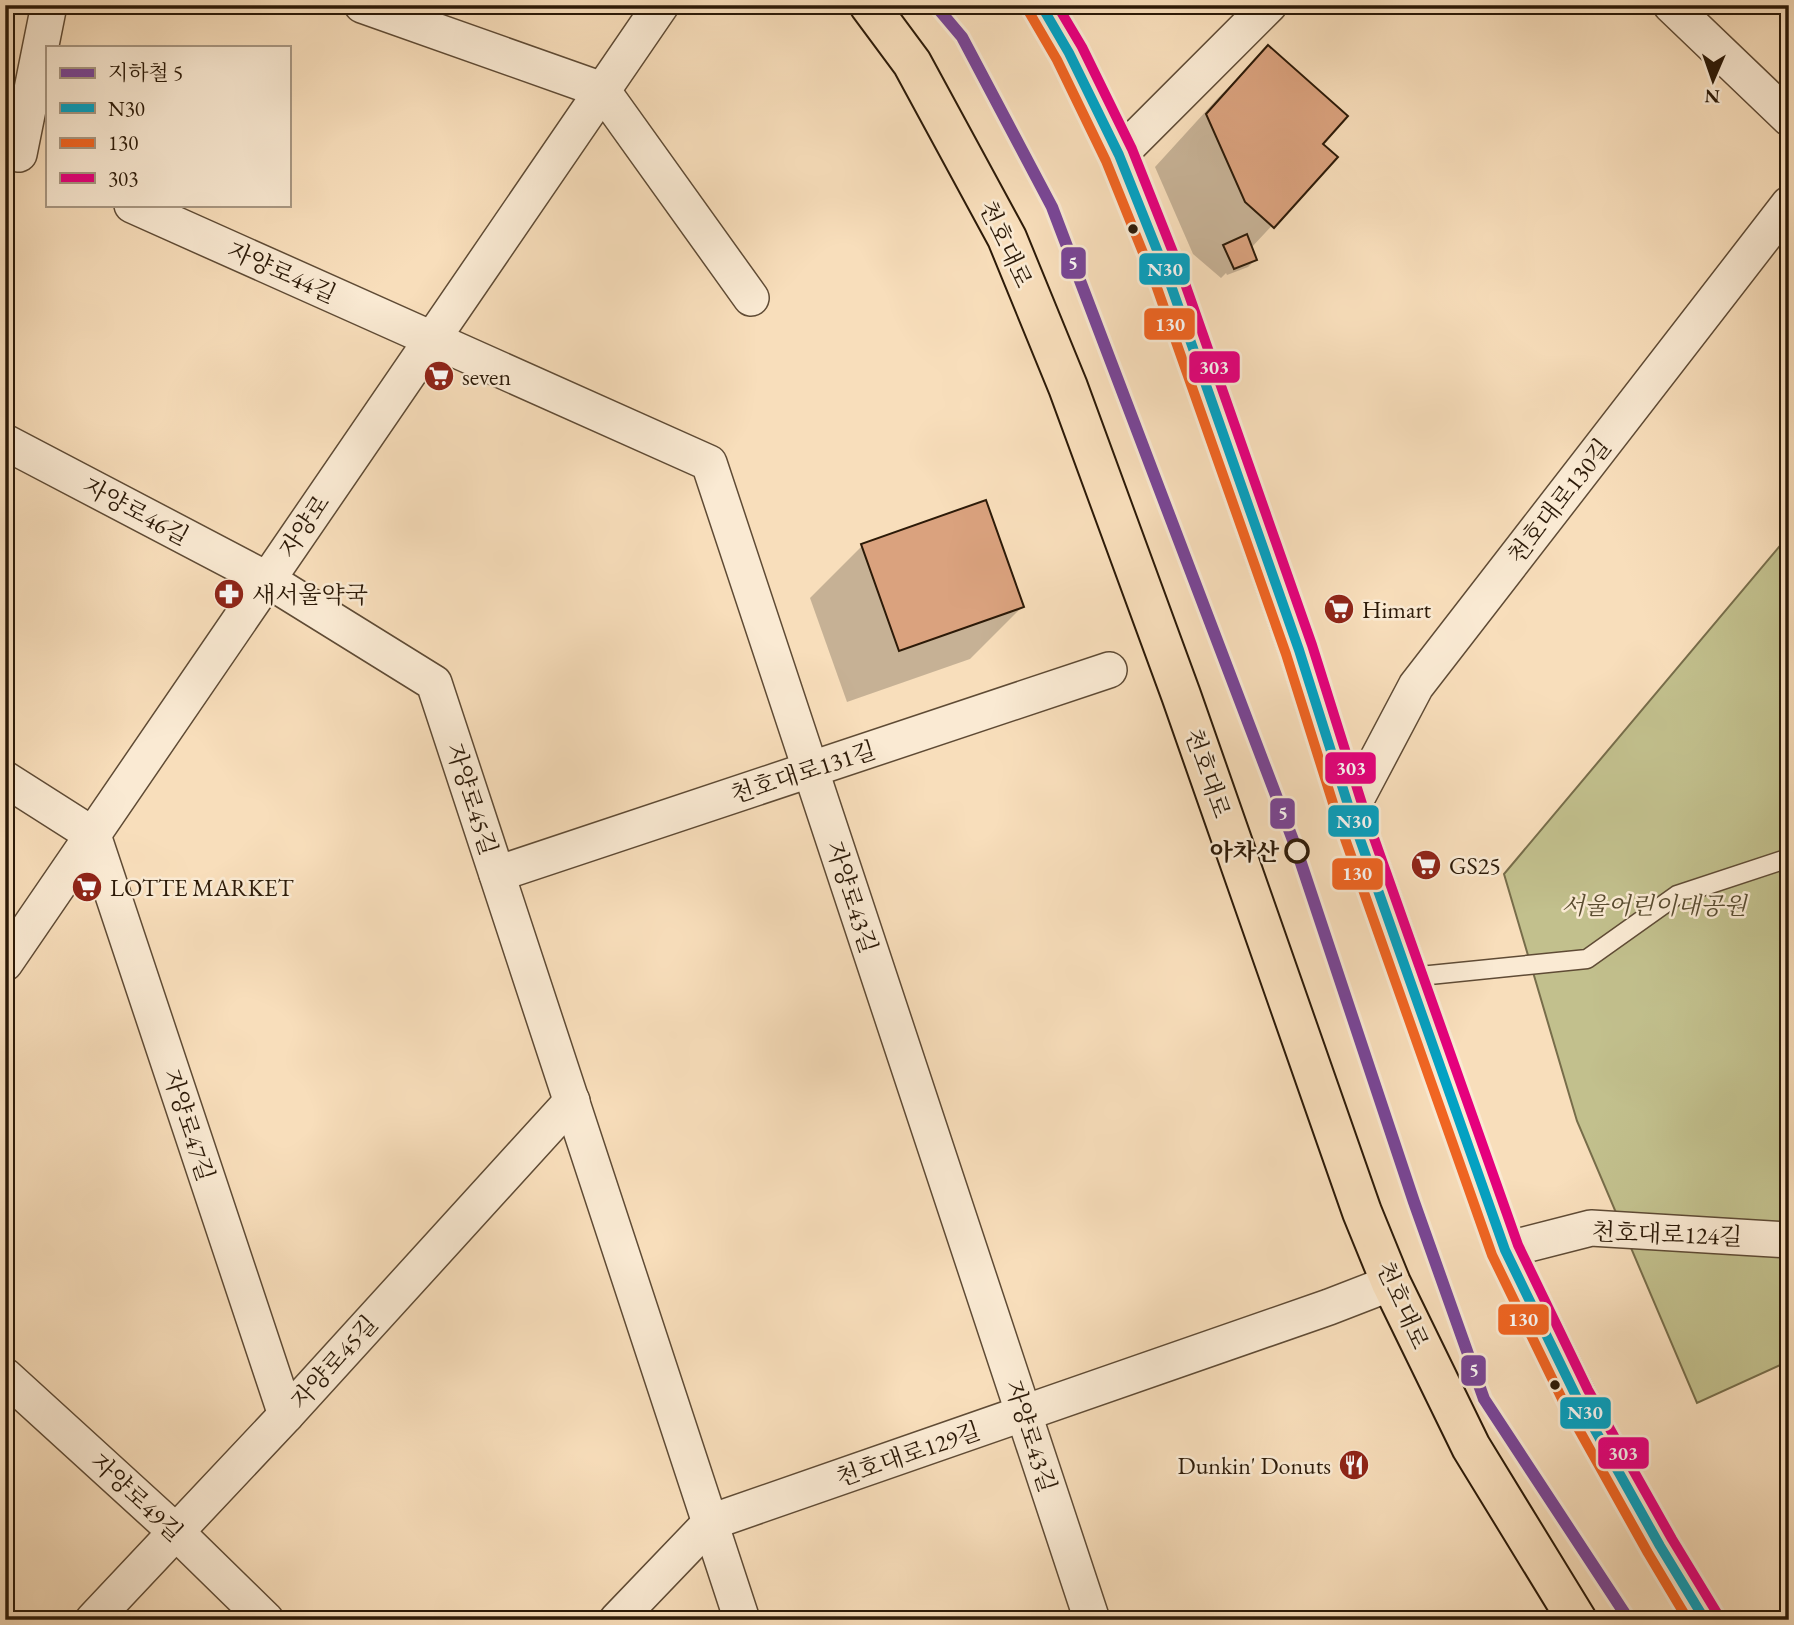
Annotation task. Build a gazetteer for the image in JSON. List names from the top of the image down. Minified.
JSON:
{"streets":{"main road":["천호대로"],"street":["자양로44길","천호대로130길","자양로46길","자양로","천호대로131길","자양로45길","자양로43길","자양로47길","천호대로124길","천호대로129길","자양로49길"]},"crossings":[["천호대로","천호대로129길"],["자양로44길","자양로"],["자양로44길","자양로43길"],["자양로46길","자양로"],["자양로46길","자양로45길"],["자양로","자양로45길"],["자양로","자양로43길"],["자양로","자양로47길"],["천호대로131길","자양로45길"],["천호대로131길","자양로43길"],["자양로45길","자양로47길"],["자양로45길","천호대로129길"],["자양로45길","자양로49길"],["자양로43길","천호대로129길"]],"parks":["서울어린이대공원"],"places":{"supermarket":["seven","Himart","GS25","LOTTE MARKET"],"pharmacy":["새서울약국"],"other":["아차산"],"restaurant":["Dunkin' Donuts"]},"lines":["metro line 5","transit line N30","transit line 303","transit line 130"],"legend":["지하철 5","N30","130","303"],"north":"bottom"}
